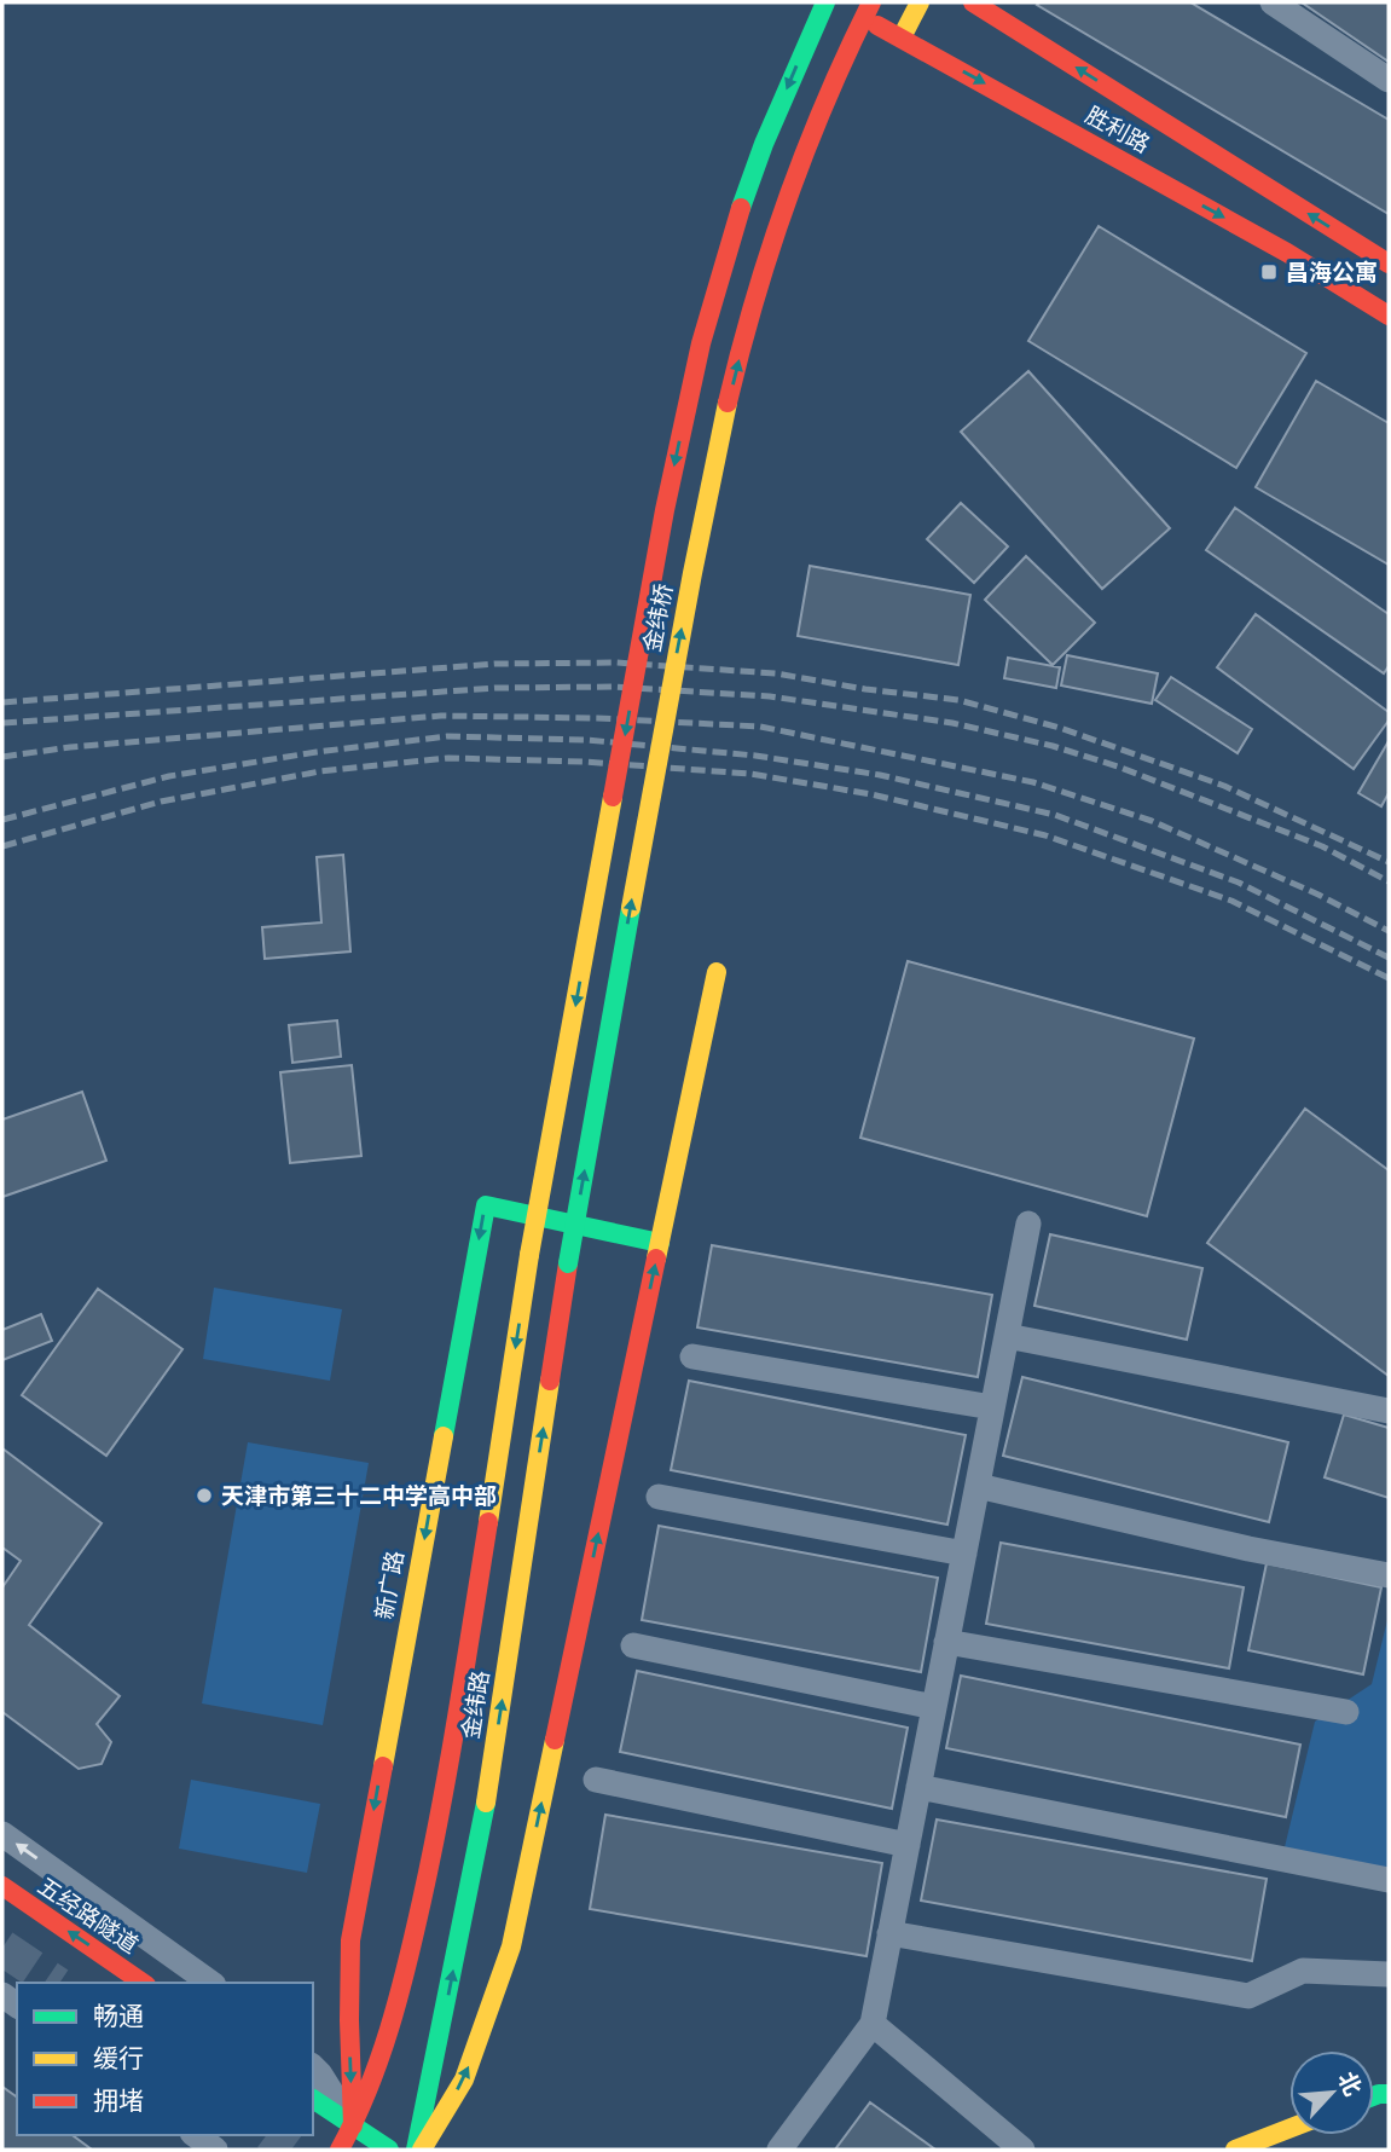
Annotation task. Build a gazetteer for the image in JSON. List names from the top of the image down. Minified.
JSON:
{"streets":{"main road":["胜利路","金纬桥","新广路","金纬路","五经路隧道"]},"crossings":[["胜利路","金纬桥"],["金纬桥","金纬路"],["新广路","金纬路"]],"one_way":["五经路隧道"],"places":{"transit":["昌海公寓"],"other":["天津市第三十二中学高中部"]},"legend":["畅通","缓行","拥堵"],"north":"top right"}
